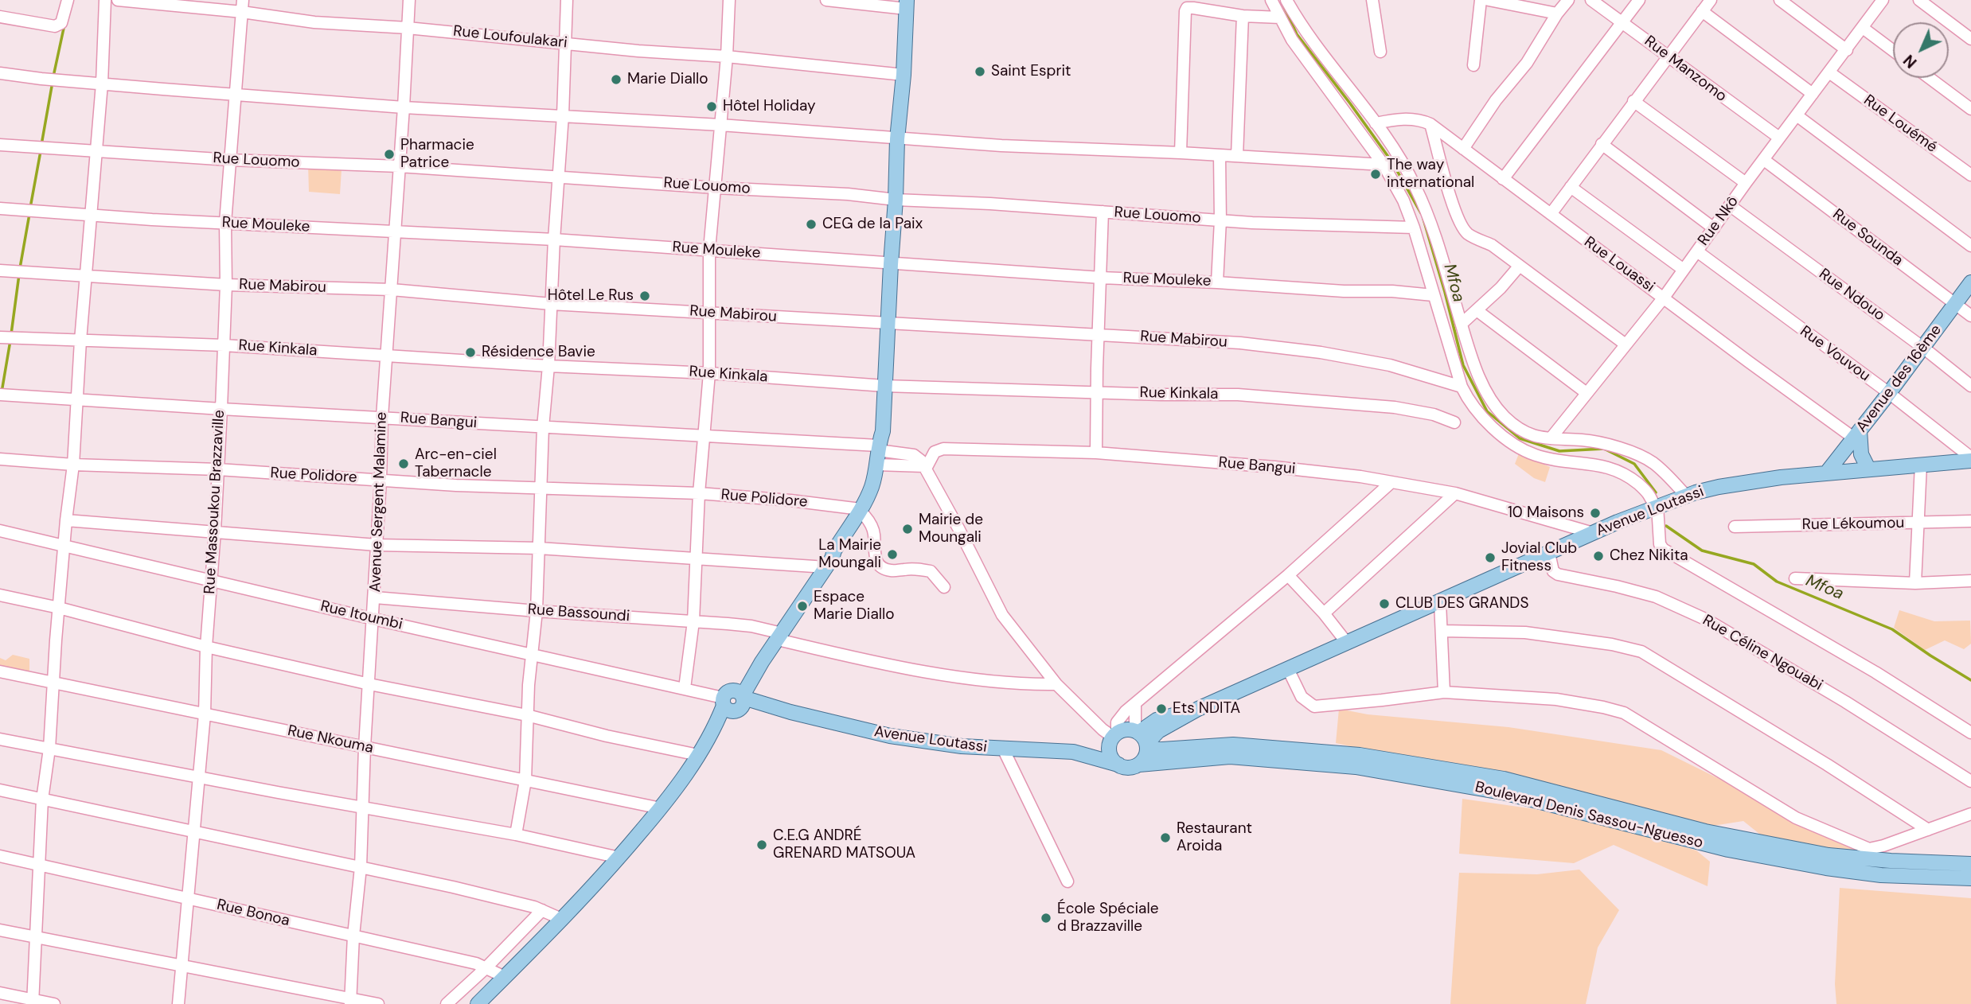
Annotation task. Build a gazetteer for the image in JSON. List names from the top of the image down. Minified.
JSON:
{"streets":{"main road":["Avenue des 16ème","Avenue Loutassi","Boulevard Denis Sassou-Nguesso"],"street":["Rue Loufoulakari","Rue Manzomo","Rue Louémé","Rue Louomo","Rue Nkô","Rue Mouleke","Rue Sounda","Rue Louassi","Rue Mabirou","Rue Ndouo","Rue Kinkala","Rue Vouvou","Rue Bangui","Rue Polidore","Rue Massoukou Brazzaville","Avenue Sergent Malamine","Rue Lékoumou","Rue Bassoundi","Rue Itoumbi","Rue Céline Ngouabi","Rue Nkouma","Rue Bonoa"]},"crossings":[["Rue Loufoulakari","Rue Massoukou Brazzaville"],["Rue Loufoulakari","Avenue Sergent Malamine"],["Rue Manzomo","Rue Nkô"],["Rue Louémé","Rue Nkô"],["Rue Louomo","Rue Massoukou Brazzaville"],["Rue Louomo","Avenue Sergent Malamine"],["Rue Nkô","Rue Sounda"],["Rue Nkô","Rue Louassi"],["Rue Nkô","Rue Ndouo"],["Rue Nkô","Rue Vouvou"],["Rue Mouleke","Rue Massoukou Brazzaville"],["Rue Mouleke","Avenue Sergent Malamine"],["Rue Sounda","Avenue des 16ème"],["Rue Louassi","Avenue des 16ème"],["Rue Mabirou","Rue Massoukou Brazzaville"],["Rue Mabirou","Avenue Sergent Malamine"],["Rue Ndouo","Avenue des 16ème"],["Rue Kinkala","Rue Massoukou Brazzaville"],["Rue Kinkala","Avenue Sergent Malamine"],["Rue Vouvou","Avenue des 16ème"],["Rue Vouvou","Avenue Loutassi"],["Avenue des 16ème","Avenue Loutassi"],["Rue Bangui","Rue Massoukou Brazzaville"],["Rue Bangui","Avenue Sergent Malamine"],["Rue Bangui","Avenue Loutassi"],["Rue Polidore","Rue Massoukou Brazzaville"],["Rue Polidore","Avenue Sergent Malamine"],["Rue Massoukou Brazzaville","Rue Itoumbi"],["Rue Massoukou Brazzaville","Rue Nkouma"],["Rue Massoukou Brazzaville","Rue Bonoa"],["Avenue Sergent Malamine","Rue Bassoundi"],["Avenue Sergent Malamine","Rue Itoumbi"],["Avenue Sergent Malamine","Rue Nkouma"],["Avenue Sergent Malamine","Rue Bonoa"],["Avenue Loutassi","Rue Itoumbi"],["Avenue Loutassi","Rue Céline Ngouabi"],["Avenue Loutassi","Boulevard Denis Sassou-Nguesso"]],"water":["Mfoa"],"places":["Saint Esprit","Marie Diallo","Hôtel Holiday","Pharmacie Patrice","The way international","CEG de la Paix","Hôtel Le Rus","Résidence Bavie","Arc-en-ciel Tabernacle","10 Maisons","Mairie de Moungali","La Mairie Moungali","Chez Nikita","Jovial Club Fitness","CLUB DES GRANDS","Espace Marie Diallo","Ets NDITA","Restaurant Aroida","C.E.G ANDRÉ GRENARD MATSOUA","École Spéciale d Brazzaville"],"north":"bottom left"}
